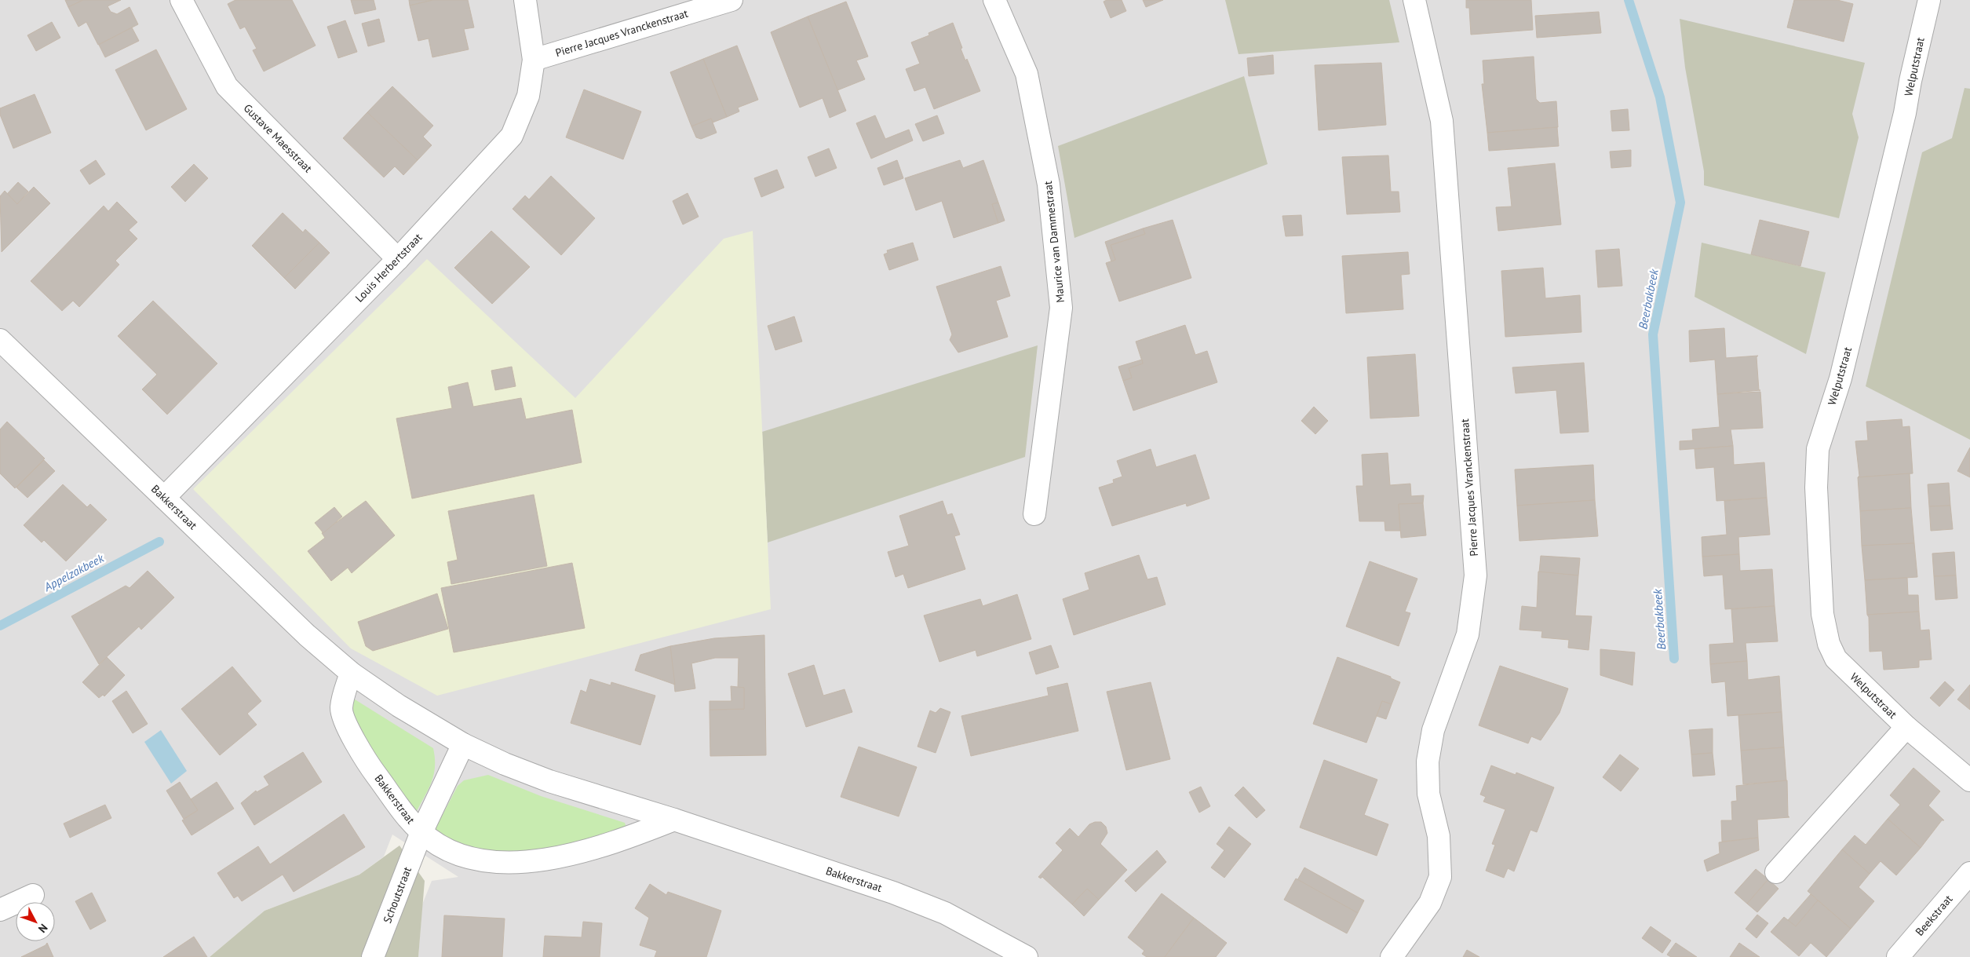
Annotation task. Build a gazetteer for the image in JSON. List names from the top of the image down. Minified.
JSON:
{"streets":{"street":["Pierre Jacques Vranckenstraat","Welputstraat","Gustave Maesstraat","Maurice van Dammestraat","Louis Herbertstraat","Bakkerstraat","Schoutstraat","Beekstraat"]},"crossings":[["Pierre Jacques Vranckenstraat","Louis Herbertstraat"],["Gustave Maesstraat","Louis Herbertstraat"],["Louis Herbertstraat","Bakkerstraat"],["Bakkerstraat","Schoutstraat"]],"water":["Beerbakbeek","Appelzakbeek"],"north":"bottom right"}
